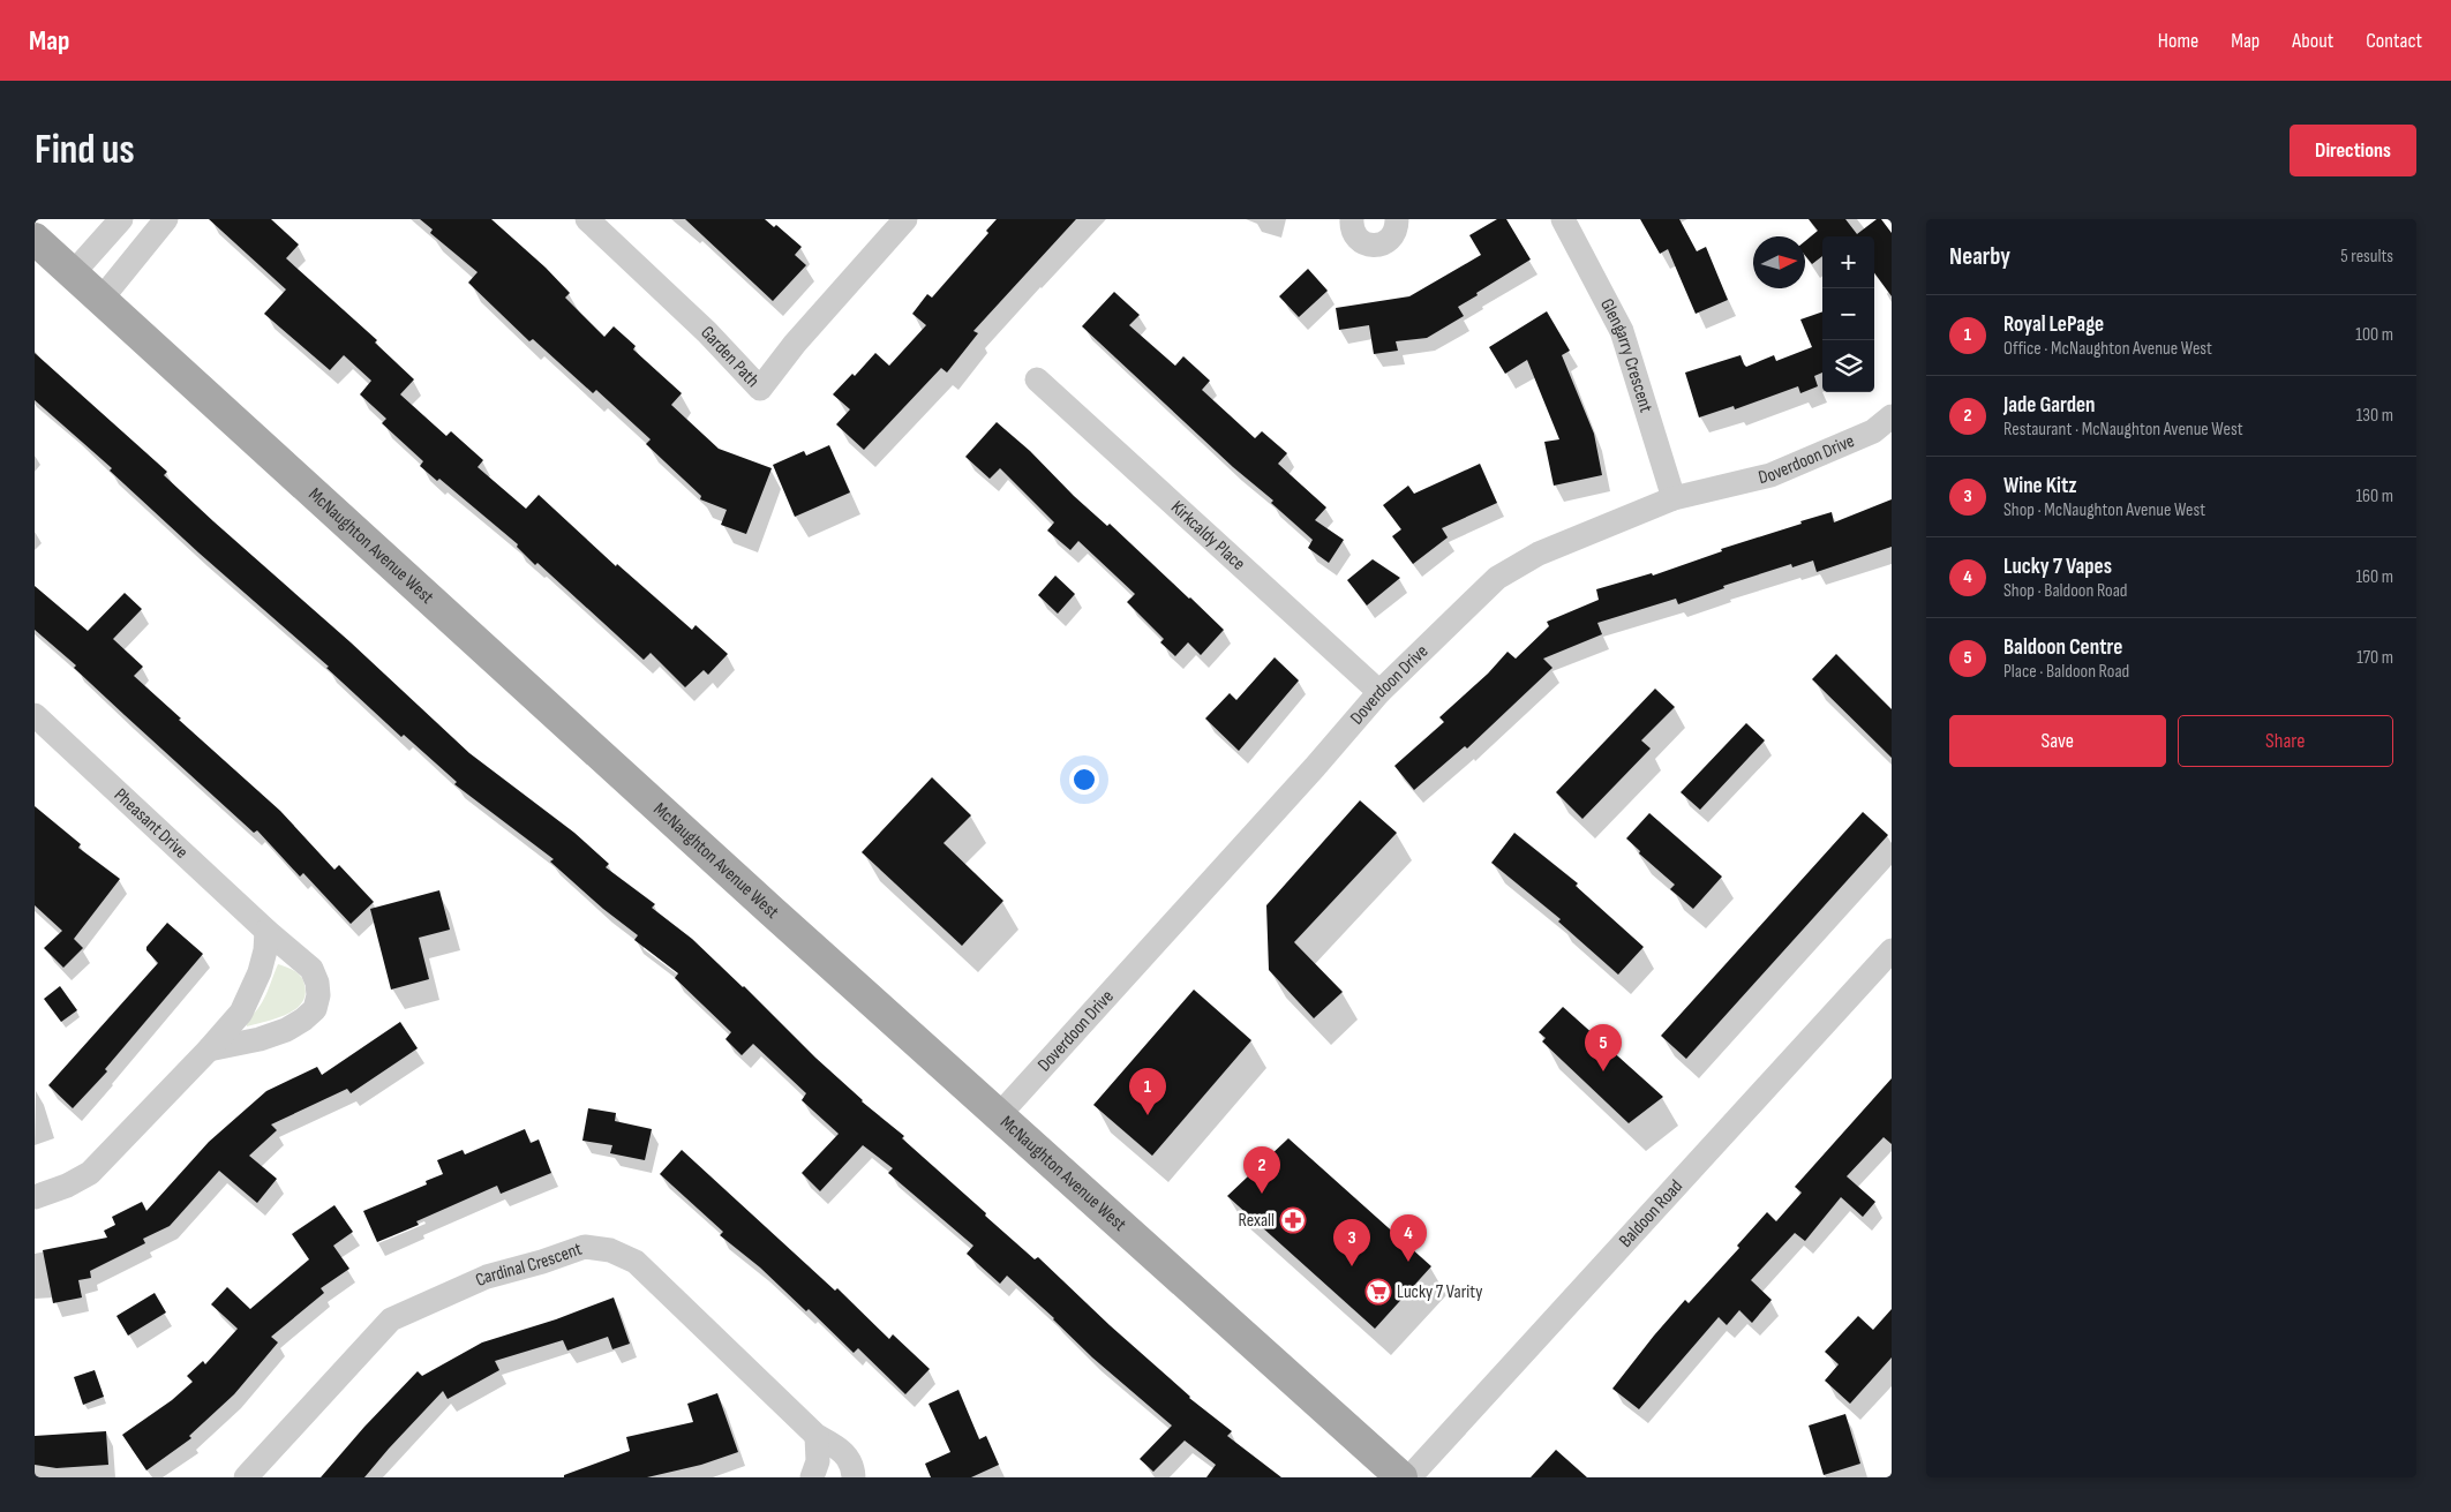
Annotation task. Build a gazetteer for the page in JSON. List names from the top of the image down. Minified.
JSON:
{"streets":{"main road":["McNaughton Avenue West"],"street":["Garden Path","Glengarry Crescent","Doverdoon Drive","Kirkcaldy Place","Pheasant Drive","Baldoon Road","Cardinal Crescent"]},"crossings":[["Glengarry Crescent","Doverdoon Drive"],["Doverdoon Drive","Kirkcaldy Place"],["Doverdoon Drive","McNaughton Avenue West"]],"places":{"pharmacy":["Rexall"],"supermarket":["Lucky 7 Varity"]},"north":"right","page":{"header":"Map","nav":["Home","Map","About","Contact"],"buttons":["Directions",["Save","Share"]],"title":"Find us","heading":["Nearby","5 results"],"map_buttons":["+","−"],"list":[{"mark":"1","name":"Royal LePage","note":"Office · McNaughton Avenue West","value":"100 m"},{"mark":"2","name":"Jade Garden","note":"Restaurant · McNaughton Avenue West","value":"130 m"},{"mark":"3","name":"Wine Kitz","note":"Shop · McNaughton Avenue West","value":"160 m"},{"mark":"4","name":"Lucky 7 Vapes","note":"Shop · Baldoon Road","value":"160 m"},{"mark":"5","name":"Baldoon Centre","note":"Place · Baldoon Road","value":"170 m"}],"pins":["5","1","2","4","3"]}}
